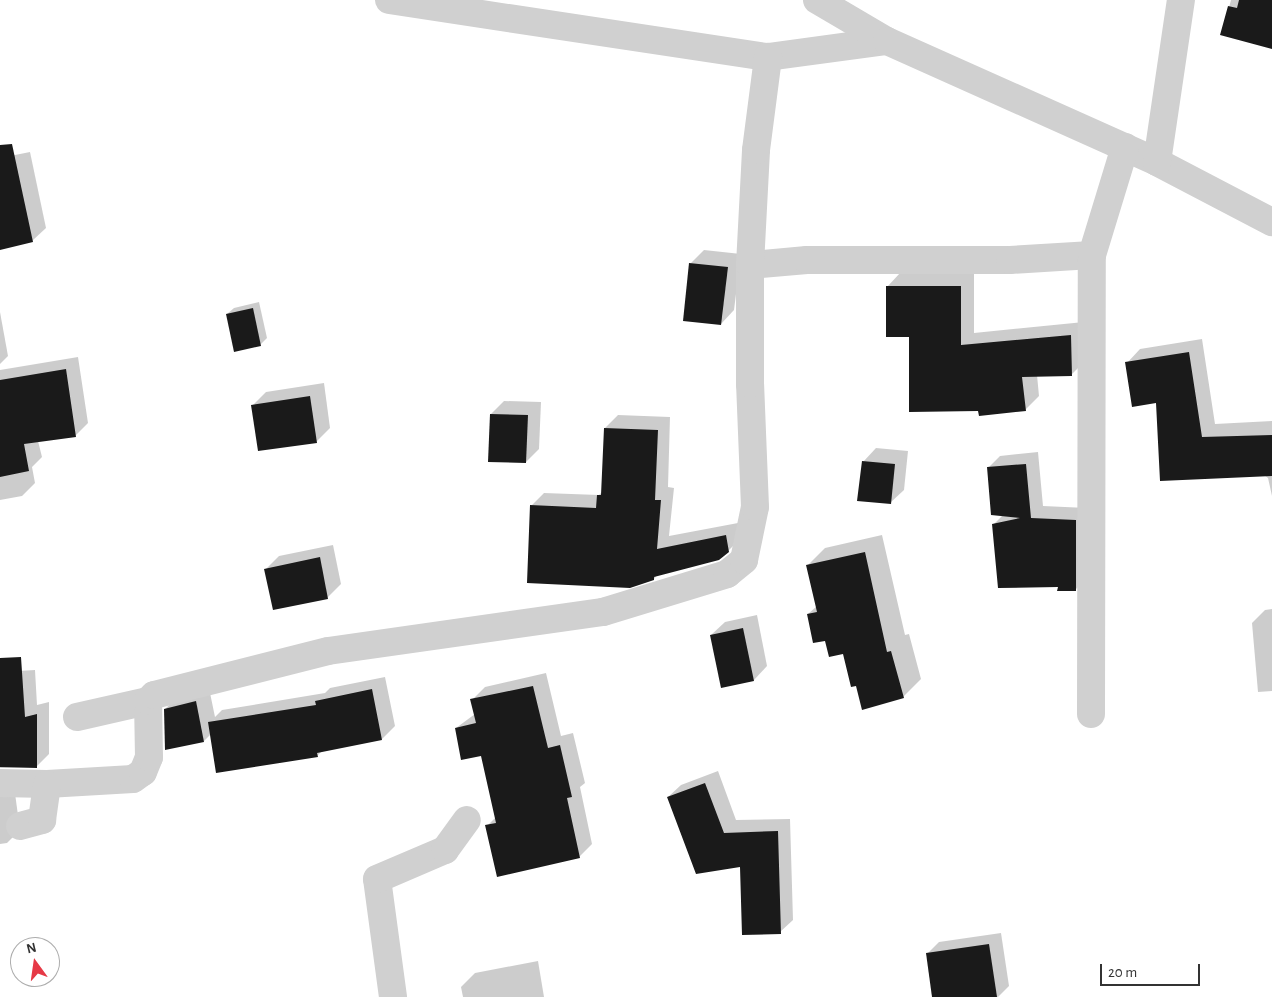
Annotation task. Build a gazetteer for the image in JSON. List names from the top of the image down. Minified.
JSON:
{"scale_bar":"20 m","north":"top"}
